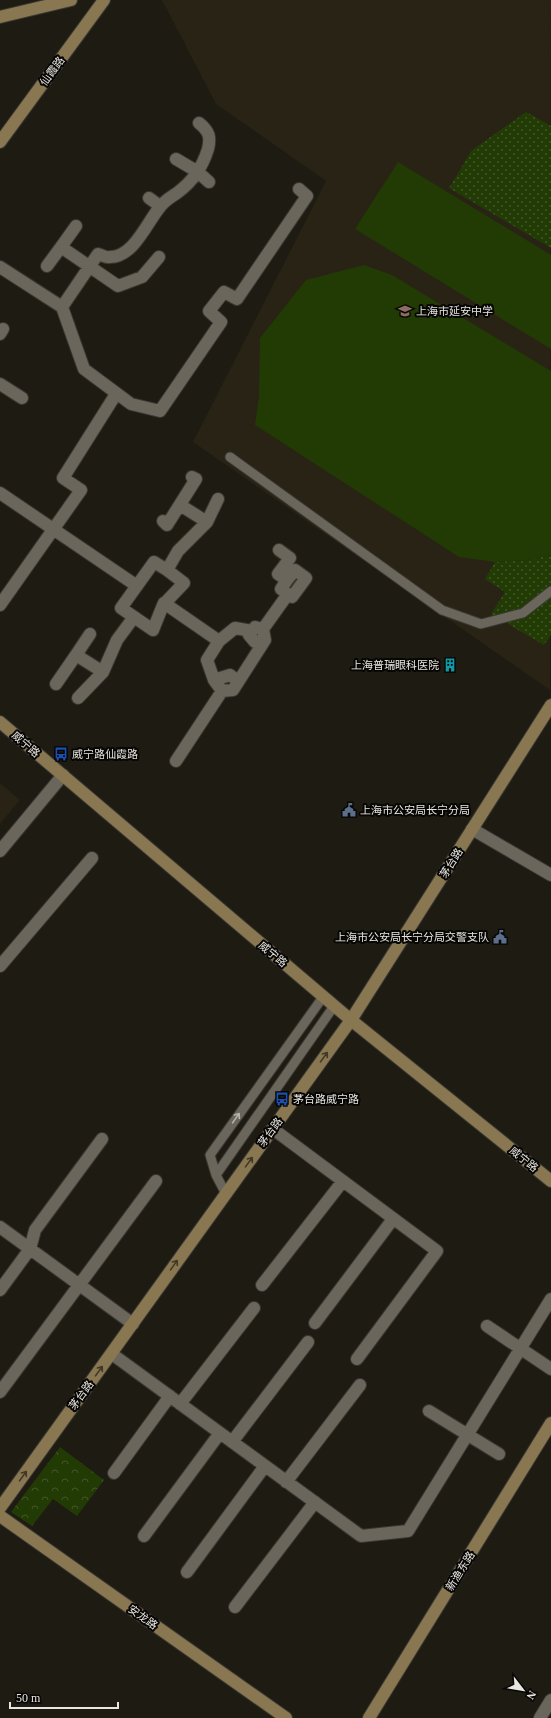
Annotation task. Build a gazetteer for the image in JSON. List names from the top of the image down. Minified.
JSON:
{"streets":{"street":["仙霞路","威宁路","茅台路","新渔东路","安龙路"]},"crossings":[["威宁路","茅台路"]],"places":{"school or university":["上海市延安中学"],"building":["上海普瑞眼科医院"],"bus stop":["威宁路仙霞路","茅台路威宁路"],"public building":["上海市公安局长宁分局","上海市公安局长宁分局交警支队"]},"scale_bar":"50 m","north":"bottom right"}
